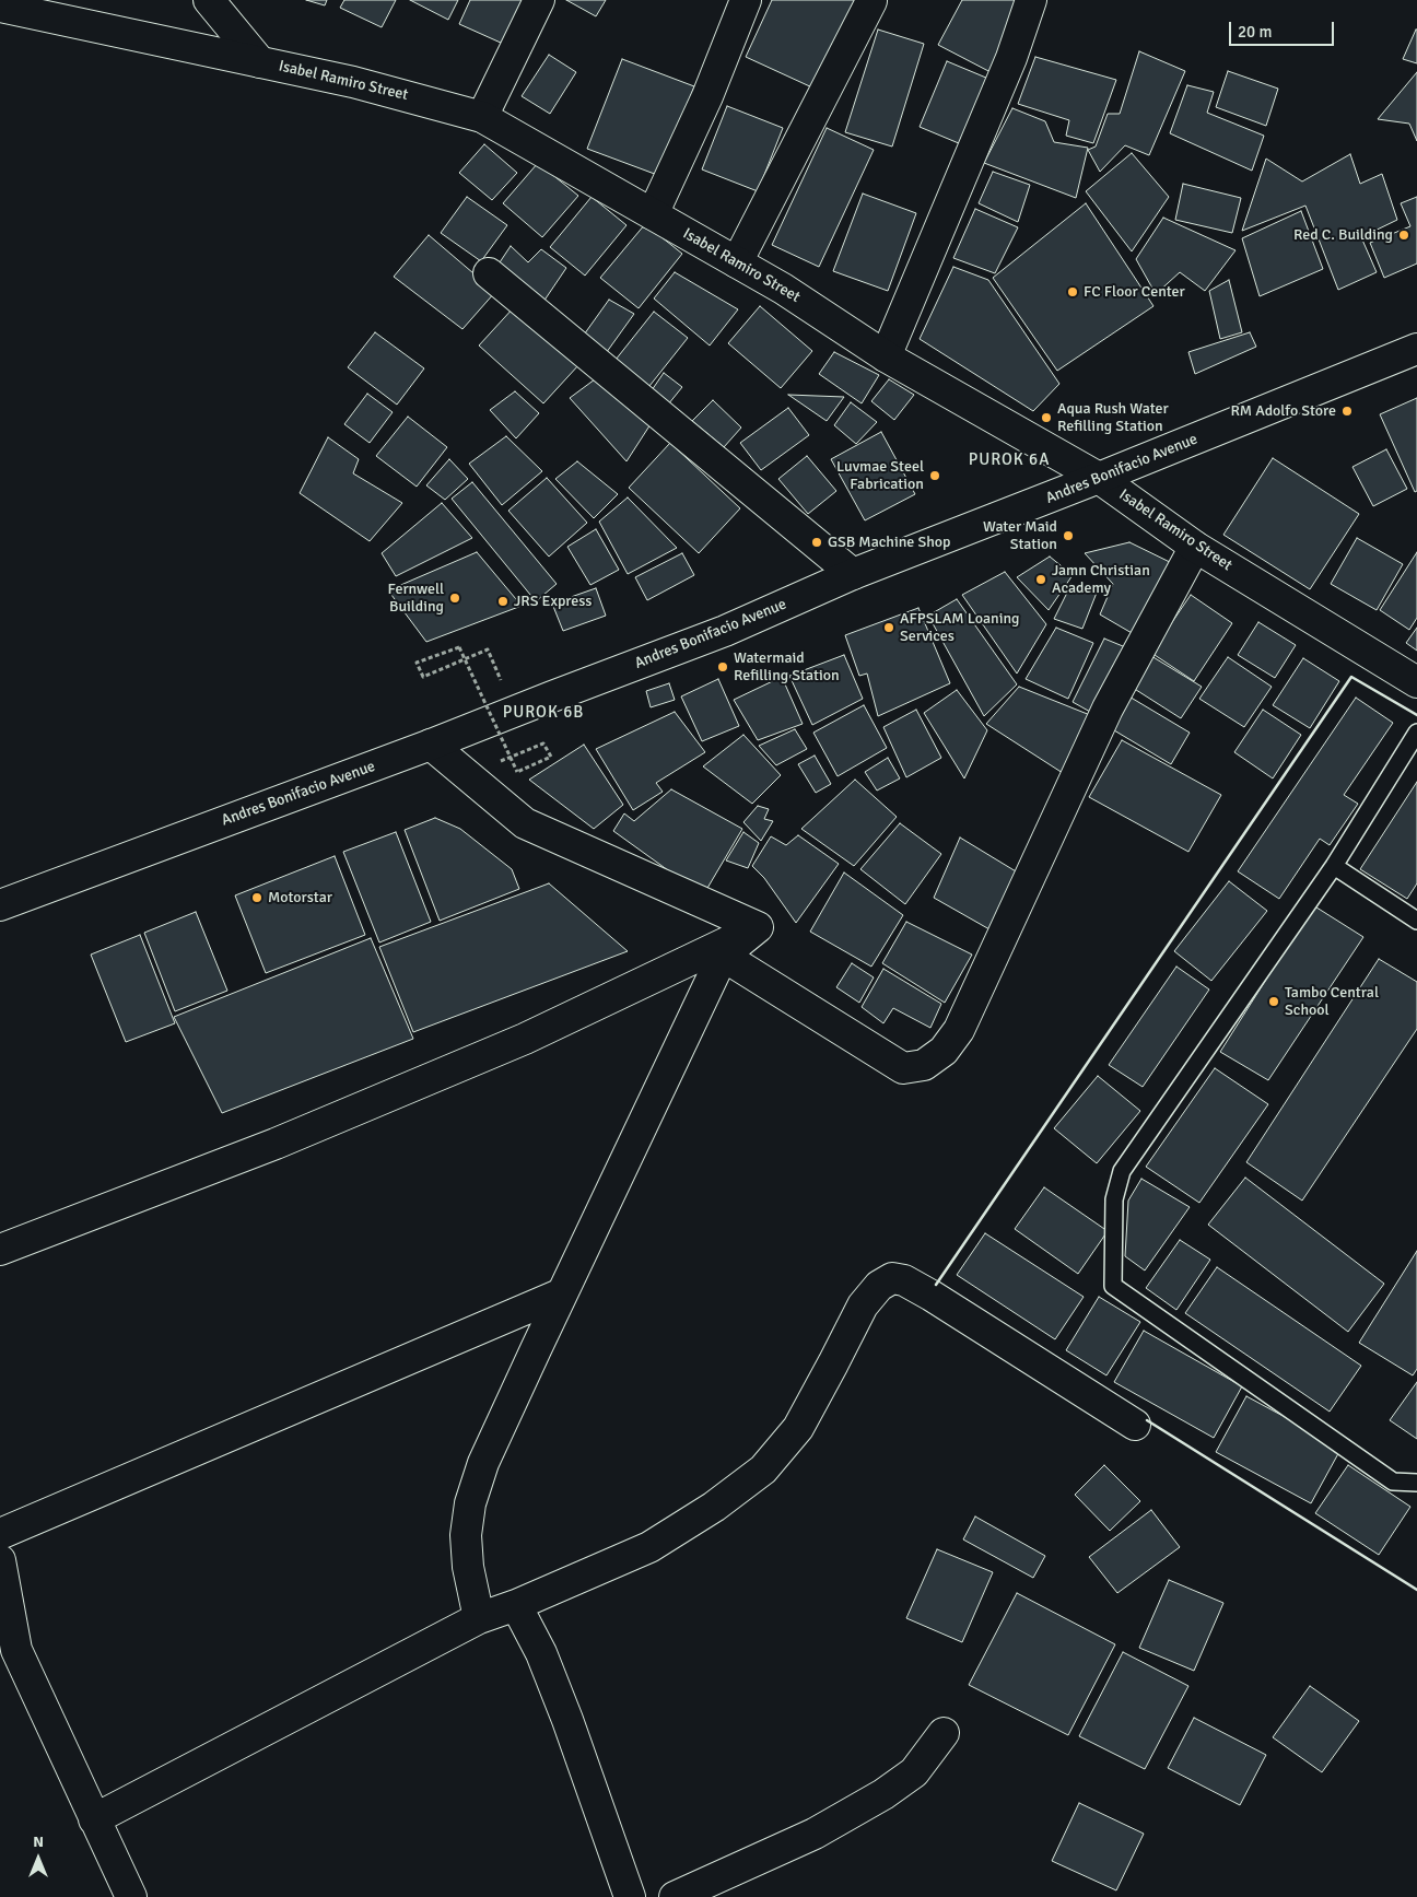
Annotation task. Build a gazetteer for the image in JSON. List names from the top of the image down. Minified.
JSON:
{"streets":{"main road":["Isabel Ramiro Street","Andres Bonifacio Avenue"]},"crossings":[["Isabel Ramiro Street","Andres Bonifacio Avenue"]],"districts":["PUROK 6A","PUROK 6B"],"places":["Red C. Building","FC Floor Center","RM Adolfo Store","Aqua Rush Water Refilling Station","Luvmae Steel Fabrication","Water Maid Station","GSB Machine Shop","Jamn Christian Academy","Fernwell Building","JRS Express","AFPSLAM Loaning Services","Watermaid Refilling Station","Motorstar","Tambo Central School"],"scale_bar":"20 m","north":"top"}
